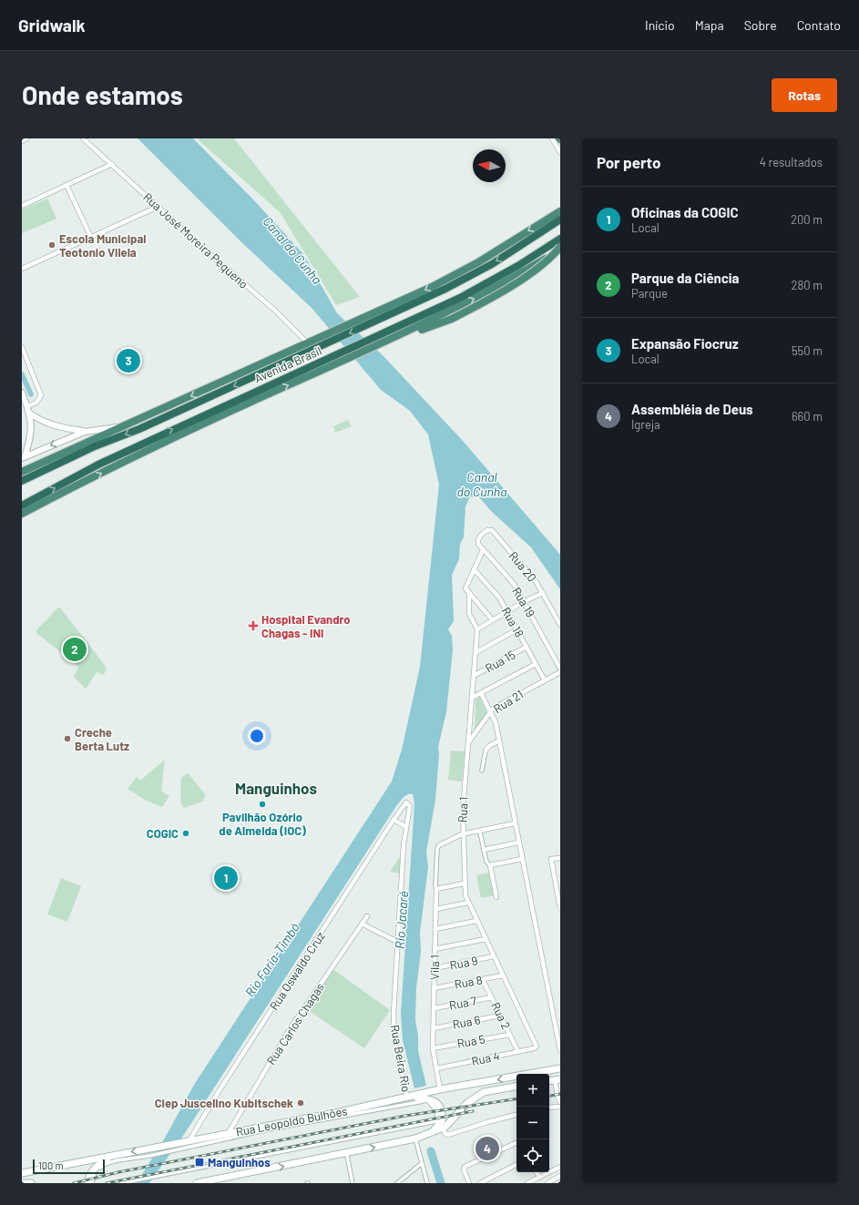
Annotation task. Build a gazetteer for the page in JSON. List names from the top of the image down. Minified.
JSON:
{"streets":{"highway":["Avenida Brasil"],"main road":["Rua Leopoldo Bulhões"],"street":["Rua José Moreira Pequeno","Rua 20","Rua 19","Rua 18","Rua 15","Rua 21","Rua 1","Rua 9","Vila 1","Rua Oswaldo Cruz","Rua 8","Rua 7","Rua 2","Rua 6","Rua Carlos Chagas","Rua 5","Rua Beira Rio","Rua 4"]},"crossings":[["Rua José Moreira Pequeno","Avenida Brasil"],["Rua 20","Rua 19"],["Rua 18","Rua 15"],["Rua 18","Rua 21"],["Rua 15","Rua 1"],["Rua 21","Rua 1"],["Rua 1","Rua 9"],["Rua 1","Rua 8"],["Rua 1","Rua 4"],["Rua 9","Vila 1"],["Vila 1","Rua 8"],["Vila 1","Rua 7"],["Vila 1","Rua 6"],["Vila 1","Rua 5"],["Vila 1","Rua 4"],["Vila 1","Rua Leopoldo Bulhões"],["Rua Oswaldo Cruz","Rua Beira Rio"],["Rua Oswaldo Cruz","Rua Leopoldo Bulhões"],["Rua 8","Rua 2"],["Rua 7","Rua 2"],["Rua 2","Rua 6"],["Rua 2","Rua 5"],["Rua 2","Rua 4"],["Rua Carlos Chagas","Rua Leopoldo Bulhões"],["Rua Beira Rio","Rua Leopoldo Bulhões"]],"districts":["Manguinhos"],"water":["Canal do Cunha","Rio Jacaré","Rio Faria-Timbó"],"places":{"other":["Escola Municipal Teotonio Vilela","Creche Berta Lutz","Pavilhão Ozório de Almeida (IOC)","COGIC","Ciep Juscelino Kubitschek"],"health":["Hospital Evandro Chagas - INI"],"transit":["Manguinhos"]},"scale_bar":"100 m","north":"left","page":{"header":"Gridwalk","nav":["Início","Mapa","Sobre","Contato"],"buttons":"Rotas","title":"Onde estamos","heading":["Por perto","4 resultados"],"list":[{"mark":"1","name":"Oficinas da COGIC","note":"Local","value":"200 m"},{"mark":"2","name":"Parque da Ciência","note":"Parque","value":"280 m"},{"mark":"3","name":"Expansão Fiocruz","note":"Local","value":"550 m"},{"mark":"4","name":"Assembléia de Deus","note":"Igreja","value":"660 m"}],"pins":["3","2","1","4"],"map_buttons":["+","−"],"scale":"100 m"}}
